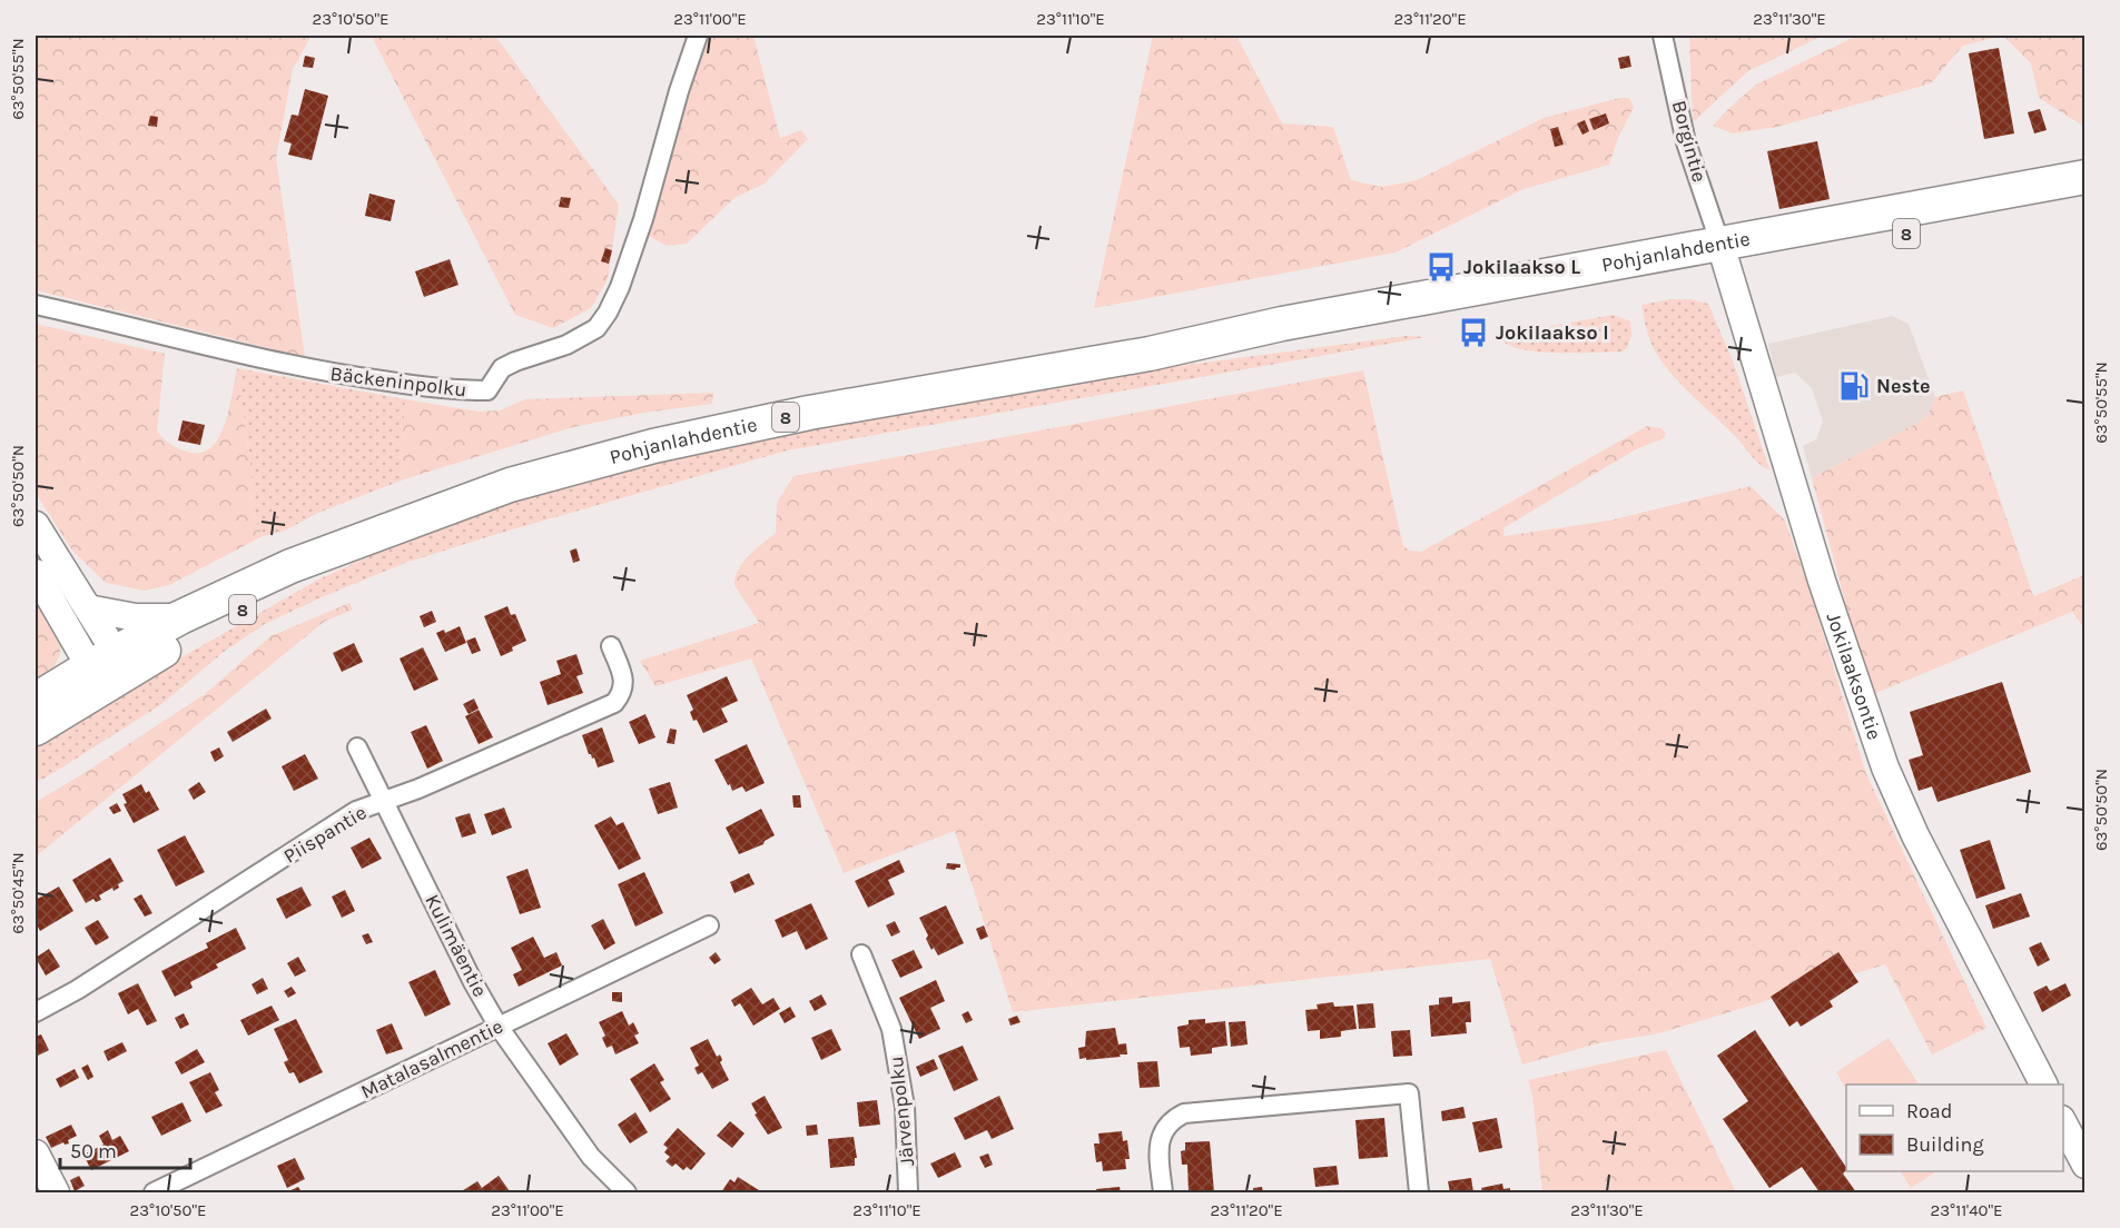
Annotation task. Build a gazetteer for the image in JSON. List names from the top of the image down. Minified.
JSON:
{"streets":{"highway":["8","Pohjanlahdentie"],"street":["Borgintie","Bäckeninpolku","Jokilaaksontie","Piispantie","Kulimäentie","Matalasalmentie","Järvenpolku"]},"crossings":[["Borgintie","Pohjanlahdentie"],["Borgintie","Jokilaaksontie"],["8","Pohjanlahdentie"],["Pohjanlahdentie","Jokilaaksontie"],["Piispantie","Kulimäentie"],["Kulimäentie","Matalasalmentie"]],"places":{"bus stop":["Jokilaakso L","Jokilaakso I"],"fuel station":["Neste"]},"legend":["Road","Building"],"scale_bar":"50 m","coordinates":["23°10'50\"E","23°11'00\"E","23°11'10\"E","23°11'20\"E","23°11'30\"E","63°50'55\"N","63°50'50\"N","63°50'45\"N","23°11'40\"E"]}
